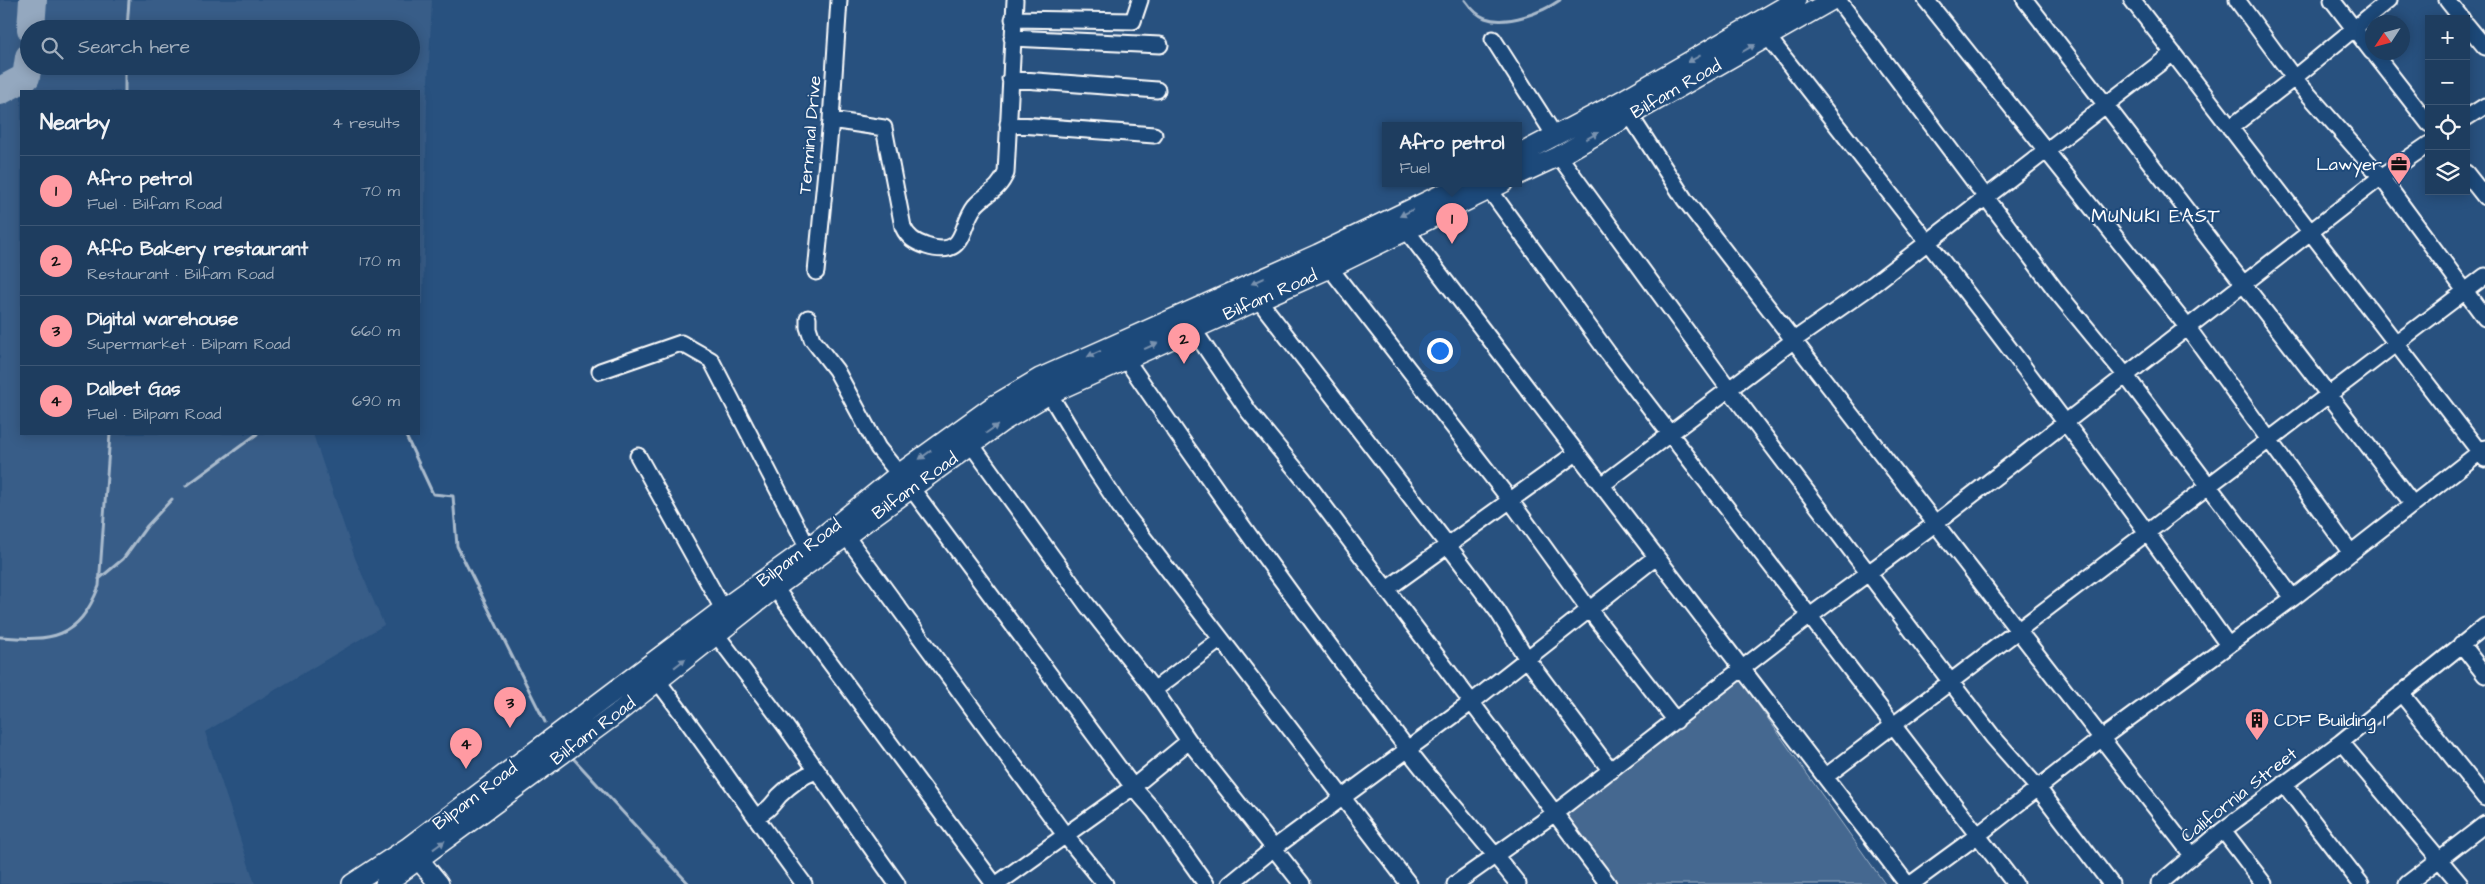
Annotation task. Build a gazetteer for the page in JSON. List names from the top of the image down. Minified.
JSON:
{"streets":{"main road":["Bilfam Road","Bilpam Road"],"street":["Terminal Drive","California Street"]},"crossings":[["Bilfam Road","Bilpam Road"]],"one_way":["Bilfam Road","Bilpam Road"],"districts":["MUNUKI EAST"],"places":{"office":["Lawyer"],"building":["CDF Building I"]},"north":"bottom left","page":{"map_buttons":["+","−"],"search":"Search here","heading":["Nearby","4 results"],"popup":["Afro petrol","Fuel"],"list":[{"mark":"1","name":"Afro petrol","note":"Fuel · Bilfam Road","value":"70 m"},{"mark":"2","name":"Affo Bakery restaurant","note":"Restaurant · Bilfam Road","value":"170 m"},{"mark":"3","name":"Digital warehouse","note":"Supermarket · Bilpam Road","value":"660 m"},{"mark":"4","name":"Dalbet Gas","note":"Fuel · Bilpam Road","value":"690 m"}],"pins":["1","2","3","4"]}}
